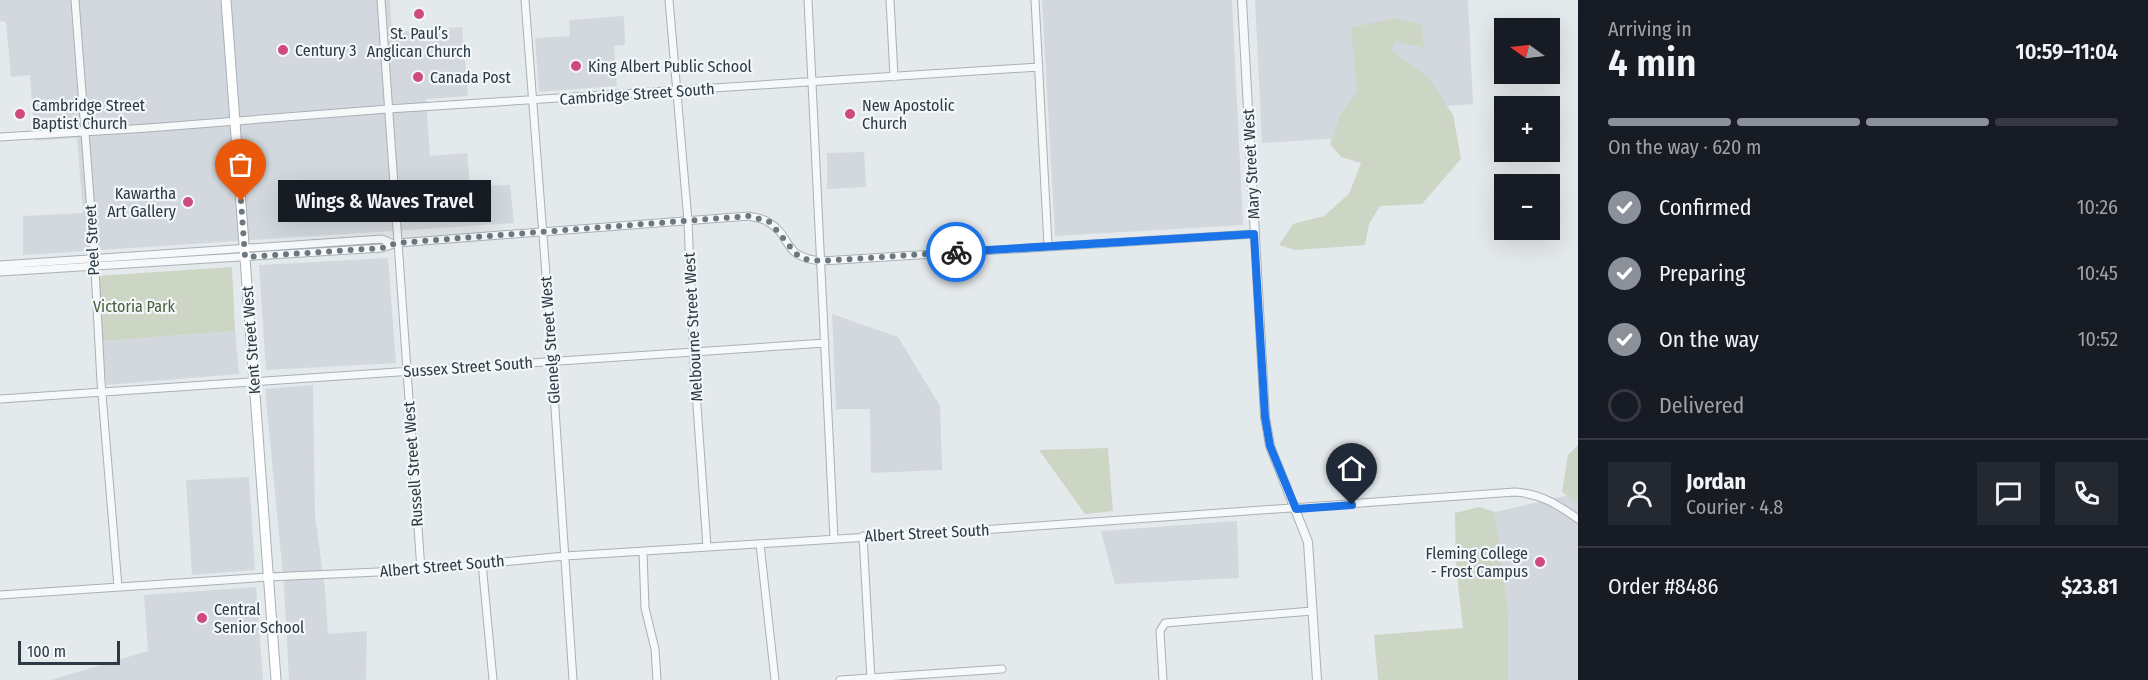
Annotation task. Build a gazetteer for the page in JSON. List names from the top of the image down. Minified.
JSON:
{"streets":{"main road":["Kent Street West"],"street":["Cambridge Street South","Mary Street West","Peel Street","Melbourne Street West","Glenelg Street West","Sussex Street South","Russell Street West","Albert Street South"]},"crossings":[["Cambridge Street South","Peel Street"],["Cambridge Street South","Melbourne Street West"],["Cambridge Street South","Kent Street West"],["Cambridge Street South","Glenelg Street West"],["Cambridge Street South","Russell Street West"],["Mary Street West","Albert Street South"],["Peel Street","Sussex Street South"],["Peel Street","Albert Street South"],["Melbourne Street West","Sussex Street South"],["Melbourne Street West","Albert Street South"],["Kent Street West","Sussex Street South"],["Kent Street West","Albert Street South"],["Glenelg Street West","Sussex Street South"],["Glenelg Street West","Albert Street South"],["Sussex Street South","Russell Street West"],["Russell Street West","Albert Street South"]],"parks":["Victoria Park"],"places":["St. Paul’s Anglican Church","Century 3","King Albert Public School","Canada Post","Cambridge Street Baptist Church","New Apostolic Church","Wings & Waves Travel","Kawartha Art Gallery","Fleming College - Frost Campus","Central Senior School"],"scale_bar":"100 m","north":"left","page":{"heading":["4 min","Arriving in","10:59–11:04"],"panel":["Jordan","Courier · 4.8","Order #8486","$23.81"],"map_buttons":["+","−"],"bar":"On the way · 620 m","list":[["Confirmed","10:26"],["Preparing","10:45"],["On the way","10:52"],"Delivered"],"bubble":"Wings & Waves Travel","scale":"100 m"}}
